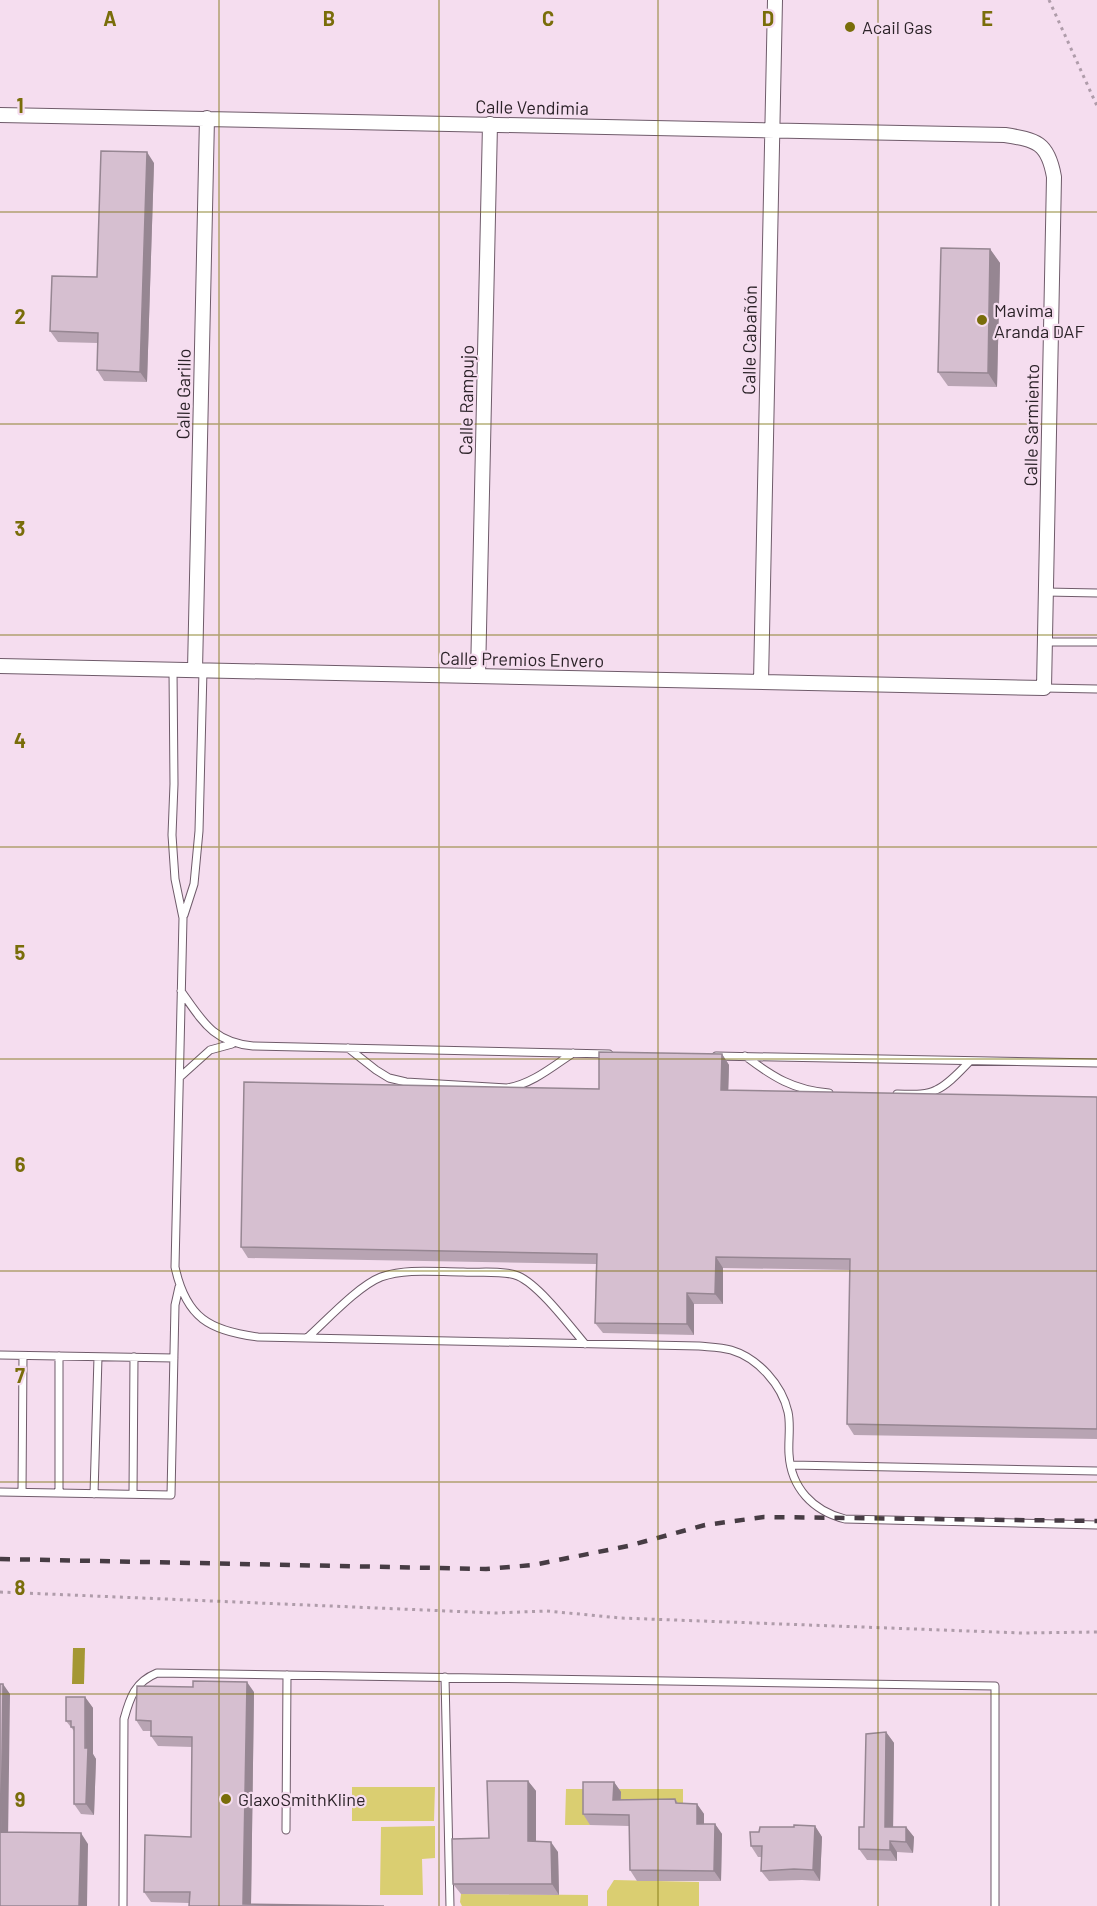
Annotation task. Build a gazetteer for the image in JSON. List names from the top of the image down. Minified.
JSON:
{"streets":{"street":["Calle Vendimia","Calle Cabañón","Calle Garillo","Calle Rampujo","Calle Sarmiento","Calle Premios Envero"]},"crossings":[["Calle Vendimia","Calle Cabañón"],["Calle Vendimia","Calle Garillo"],["Calle Vendimia","Calle Rampujo"],["Calle Vendimia","Calle Sarmiento"],["Calle Cabañón","Calle Premios Envero"],["Calle Garillo","Calle Premios Envero"],["Calle Rampujo","Calle Premios Envero"],["Calle Sarmiento","Calle Premios Envero"]],"places":["Acail Gas","Mavima Aranda DAF","GlaxoSmithKline"],"grid":{"columns":["A","B","C","D","E"],"rows":["1","2","3","4","5","6","7","8","9"]}}
